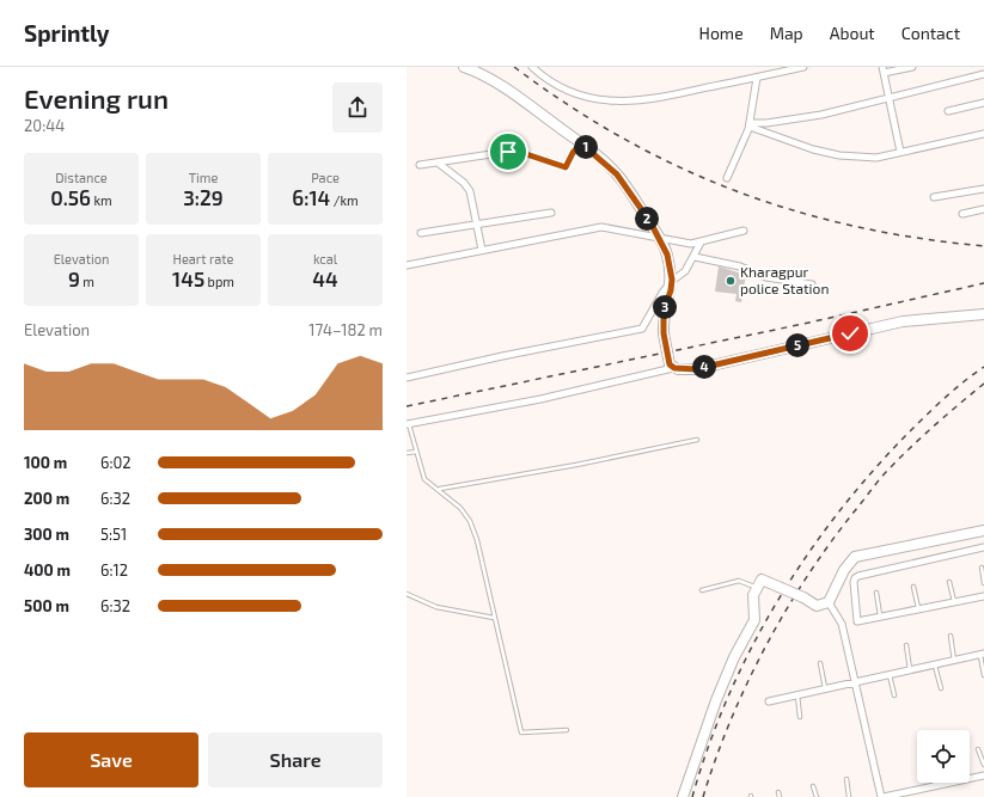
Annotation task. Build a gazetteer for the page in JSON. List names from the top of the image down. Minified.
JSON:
{"places":["Kharagpur police Station"],"page":{"header":"Sprintly","nav":["Home","Map","About","Contact"],"heading":["Evening run","20:44"],"pins":["1","2","3","5","4"],"stats":[["Distance","0.56 km"],["Time","3:29"],["Pace","6:14 /km"],["Elevation","9 m"],["Heart rate","145 bpm"],["kcal","44"]],"chart":["Elevation","174–182 m"],"list":[{"name":"100 m","note":"6:02"},{"name":"200 m","note":"6:32"},{"name":"300 m","note":"5:51"},{"name":"400 m","note":"6:12"},{"name":"500 m","note":"6:32"}],"buttons":["Save","Share"]}}
